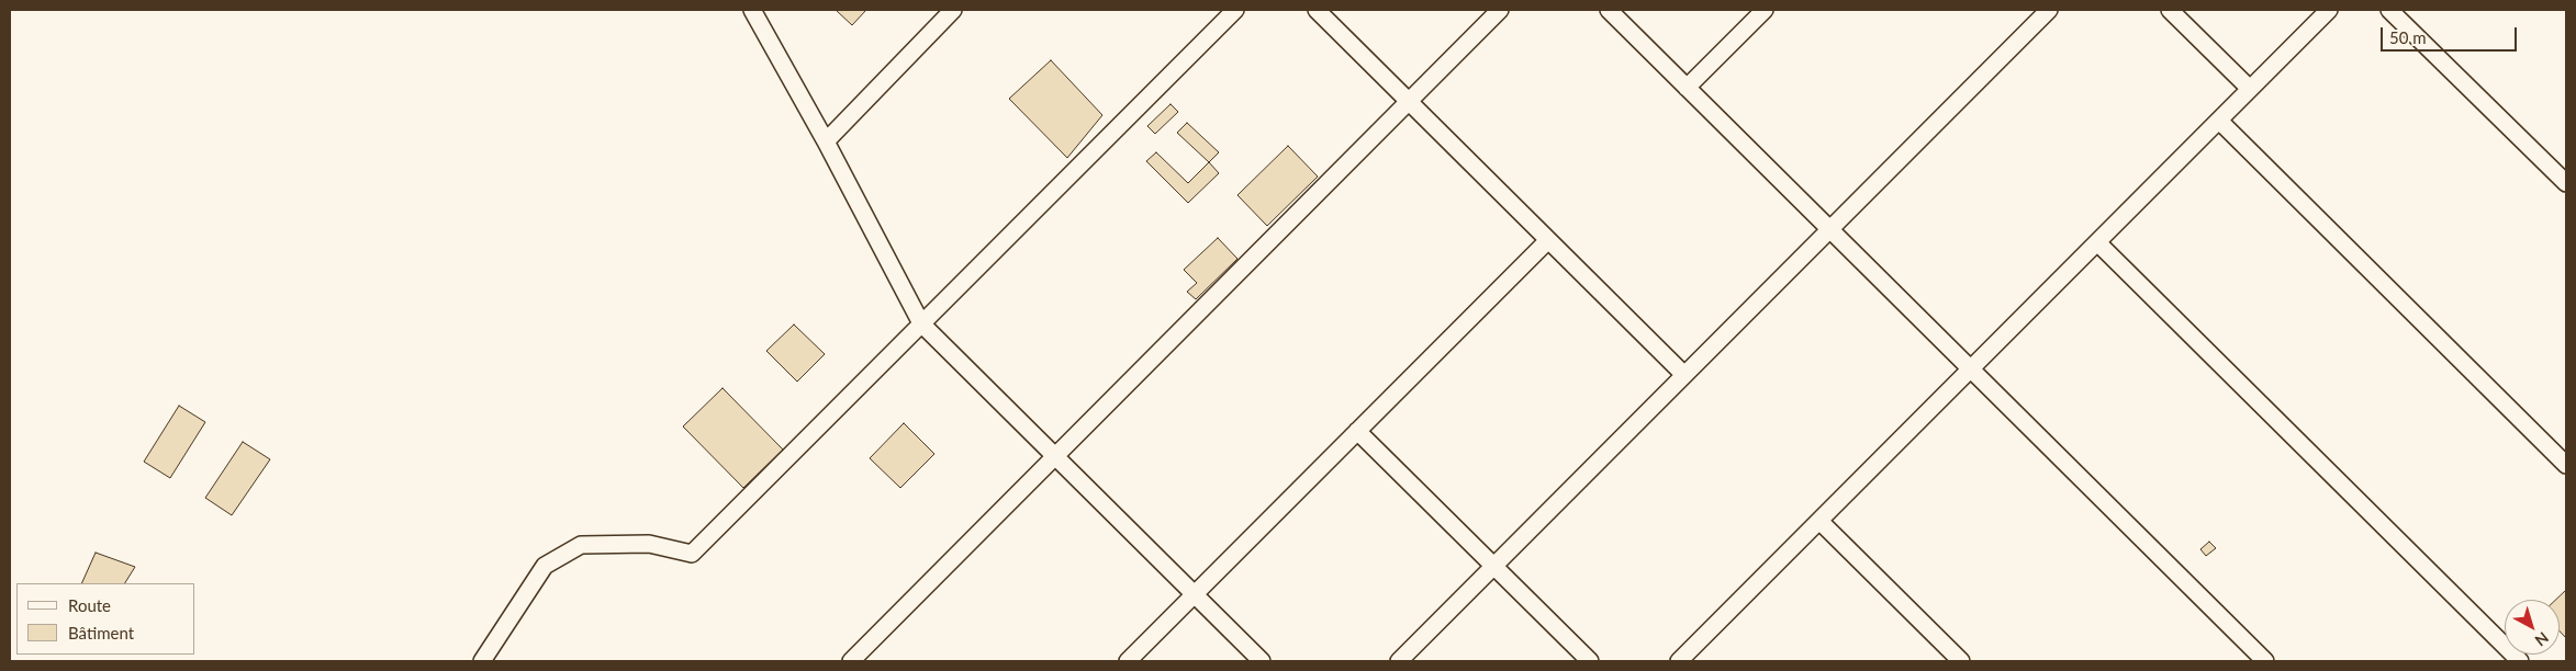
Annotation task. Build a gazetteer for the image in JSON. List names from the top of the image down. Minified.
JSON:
{"legend":["Route","Bâtiment"],"scale_bar":"50 m","north":"bottom right"}
